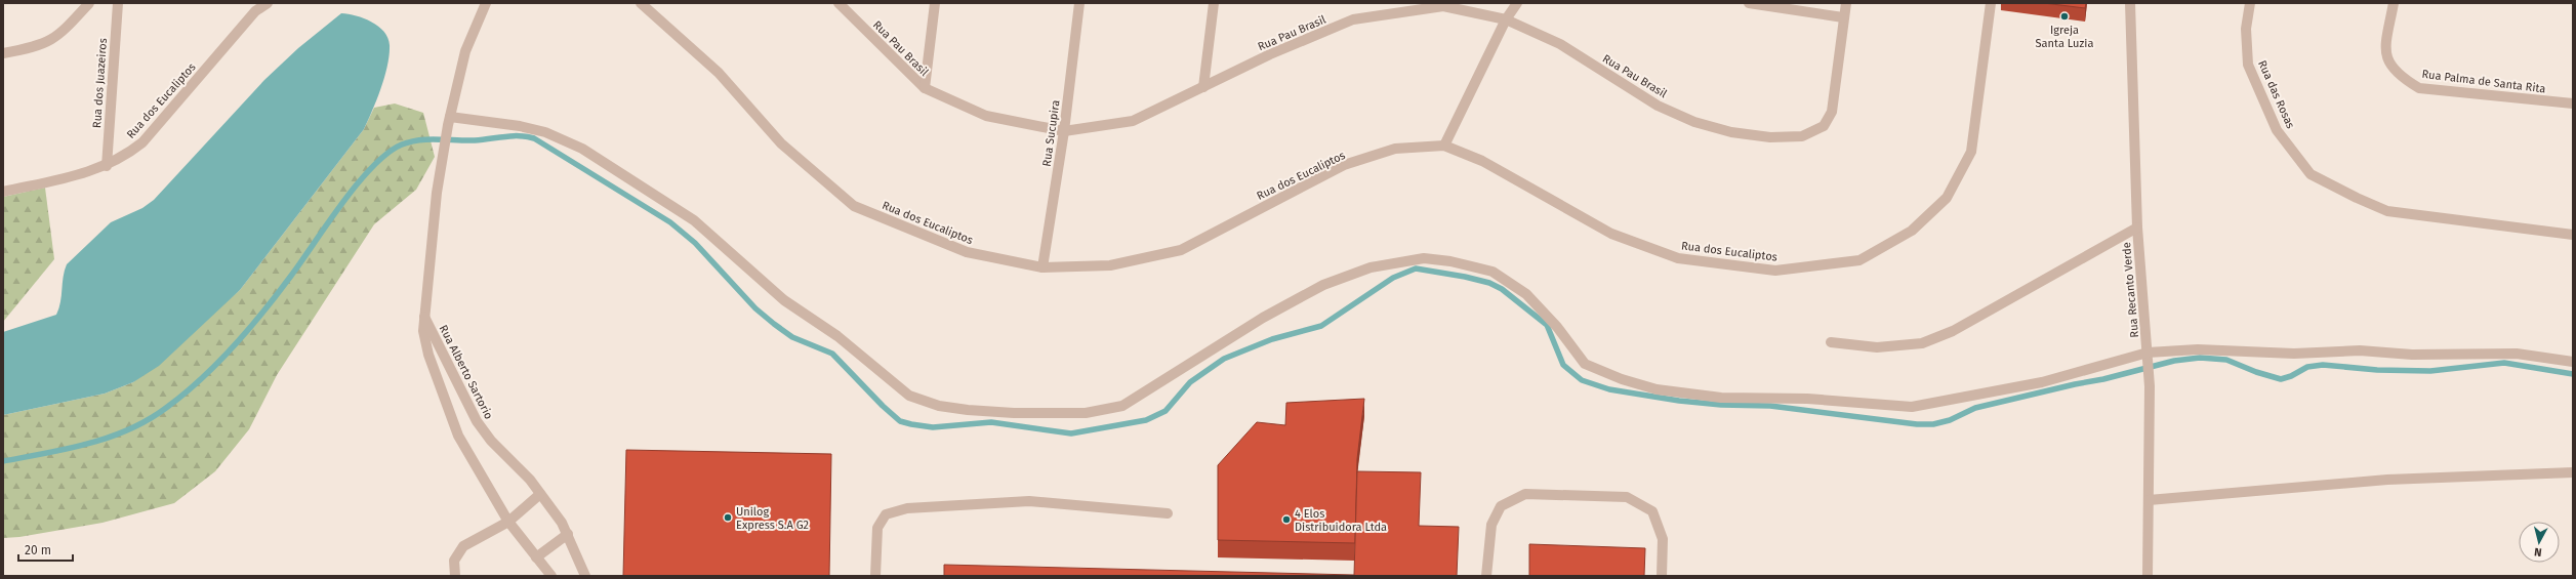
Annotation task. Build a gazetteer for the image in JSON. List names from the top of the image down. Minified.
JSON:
{"streets":{"street":["Rua Pau Brasil","Rua Palma de Santa Rita","Rua dos Juazeiros","Rua das Rosas","Rua dos Eucaliptos","Rua Sucupira","Rua Recanto Verde","Rua Alberto Sartorio"]},"crossings":[["Rua Pau Brasil","Rua Sucupira"],["Rua dos Juazeiros","Rua dos Eucaliptos"],["Rua dos Eucaliptos","Rua Sucupira"]],"places":["Igreja Santa Luzia","Unilog Express S.A G2","4 Elos Distribuidora Ltda"],"scale_bar":"20 m","north":"bottom"}
